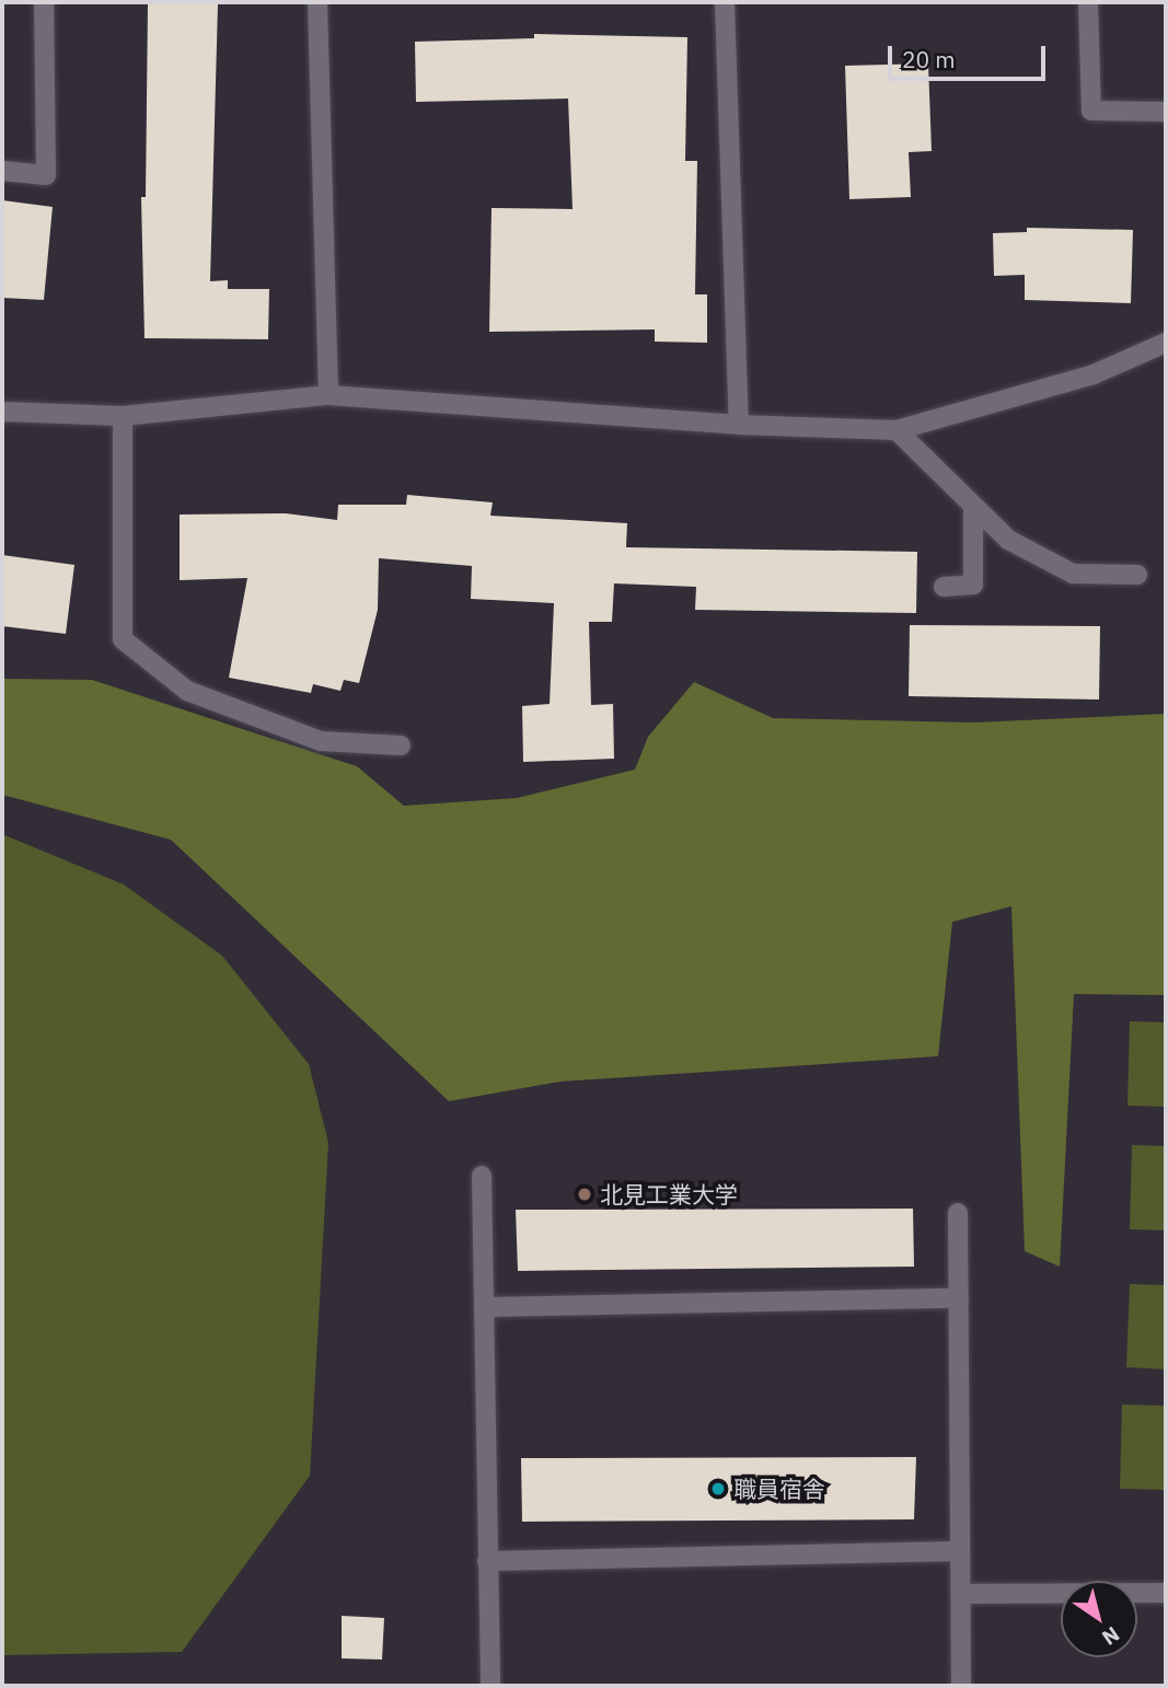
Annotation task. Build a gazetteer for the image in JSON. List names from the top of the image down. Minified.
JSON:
{"places":["北見工業大学","職員宿舎"],"scale_bar":"20 m","north":"bottom right"}
